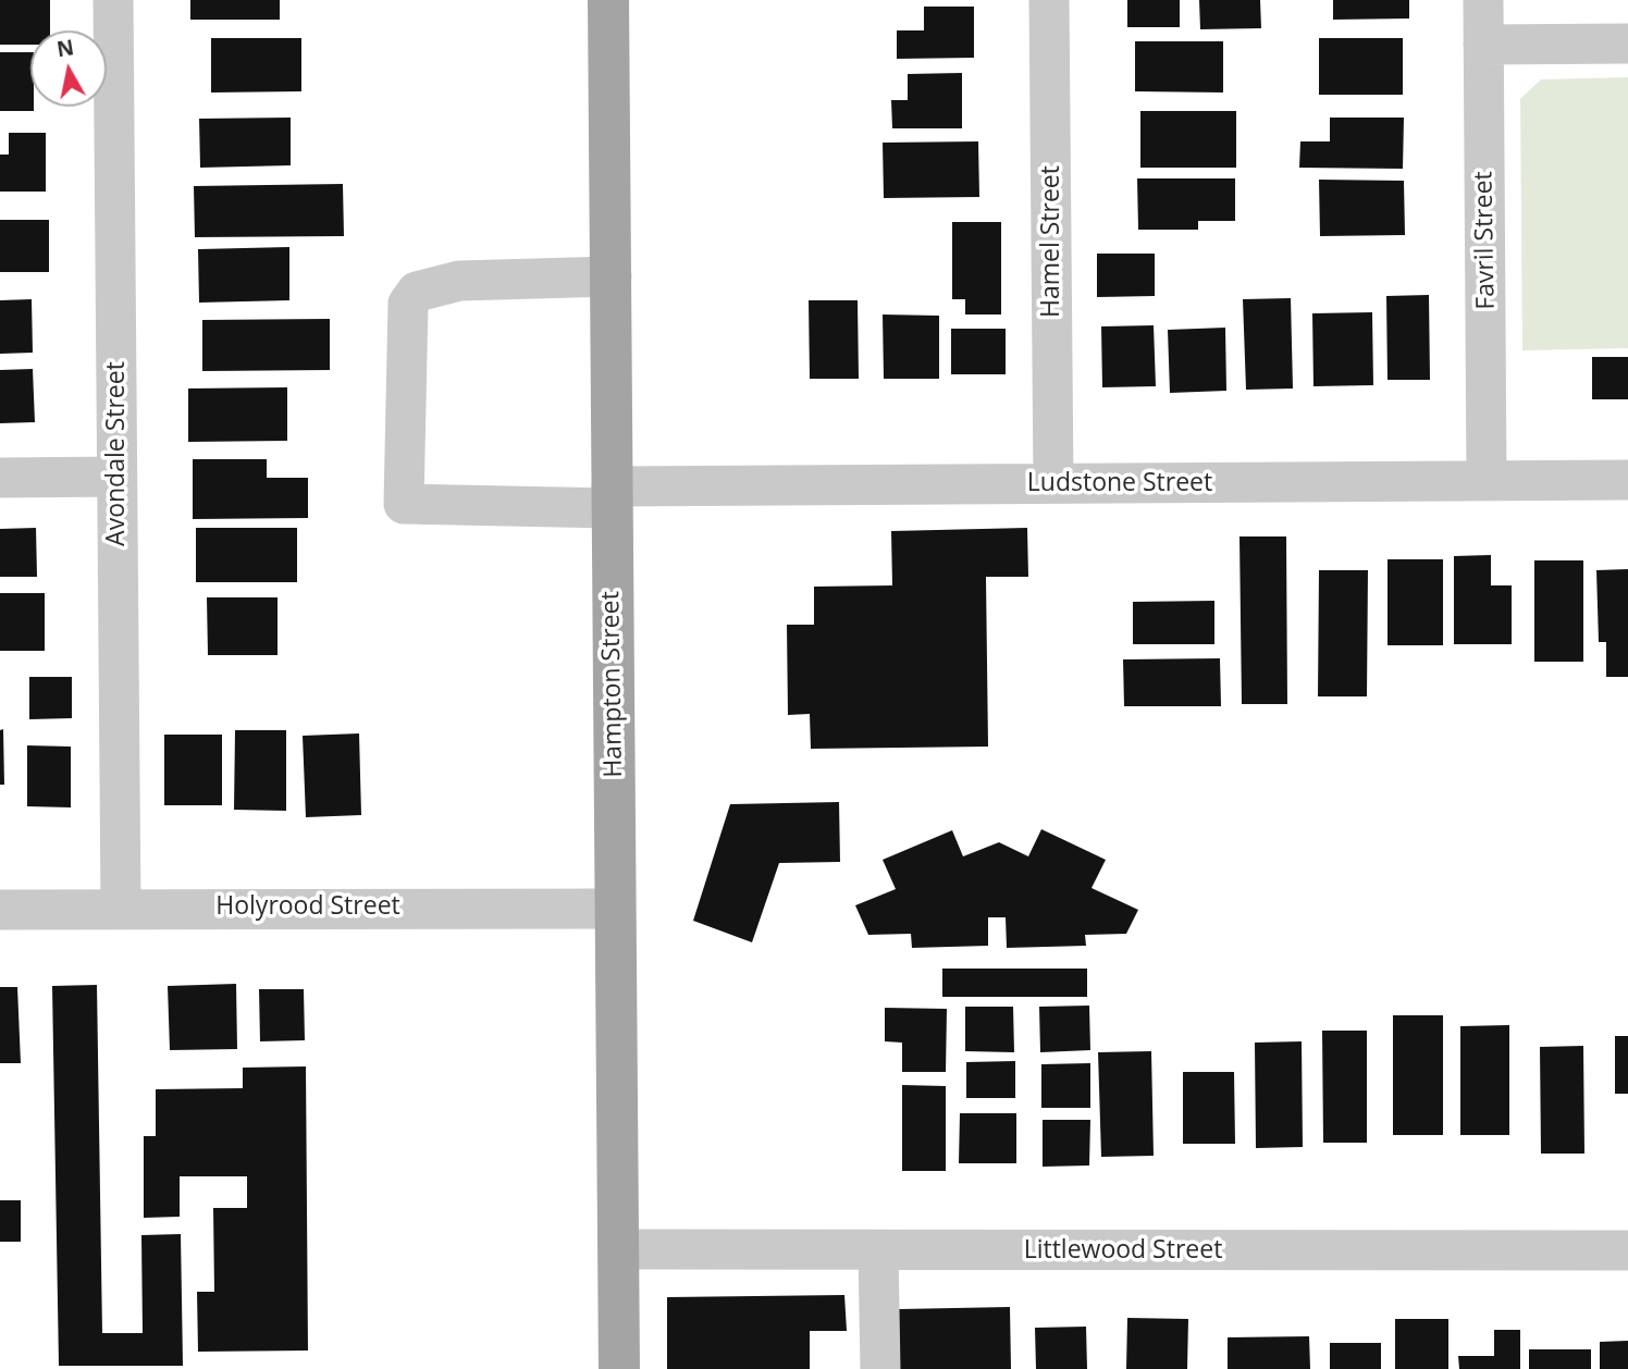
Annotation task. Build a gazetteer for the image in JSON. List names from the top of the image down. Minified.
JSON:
{"streets":{"main road":["Hampton Street"],"street":["Favril Street","Hamel Street","Avondale Street","Ludstone Street","Holyrood Street","Littlewood Street"]},"crossings":[["Favril Street","Ludstone Street"],["Hamel Street","Ludstone Street"],["Avondale Street","Holyrood Street"],["Ludstone Street","Hampton Street"],["Hampton Street","Holyrood Street"],["Hampton Street","Littlewood Street"]],"north":"top"}
